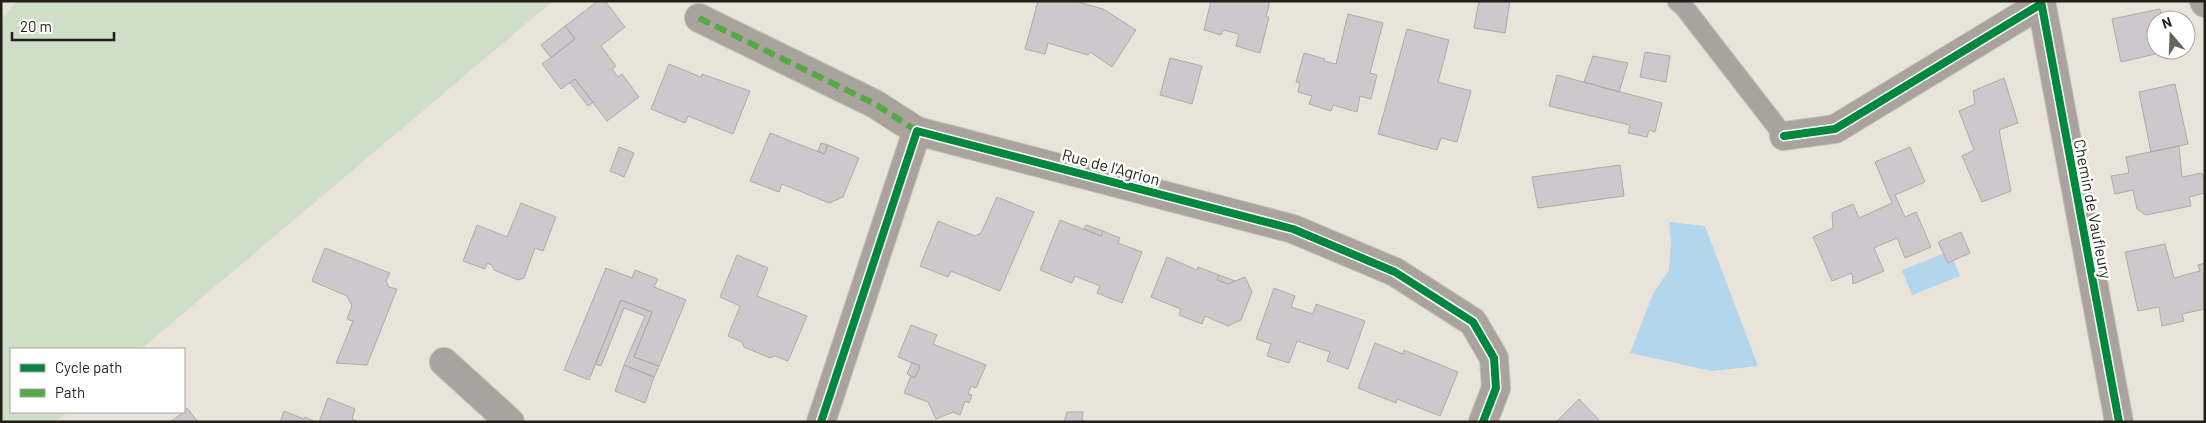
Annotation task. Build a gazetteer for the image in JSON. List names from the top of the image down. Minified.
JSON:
{"streets":{"street":["Rue de l'Agrion","Chemin de Vaufleury"]},"legend":["Cycle path","Path"],"scale_bar":"20 m","north":"top"}
